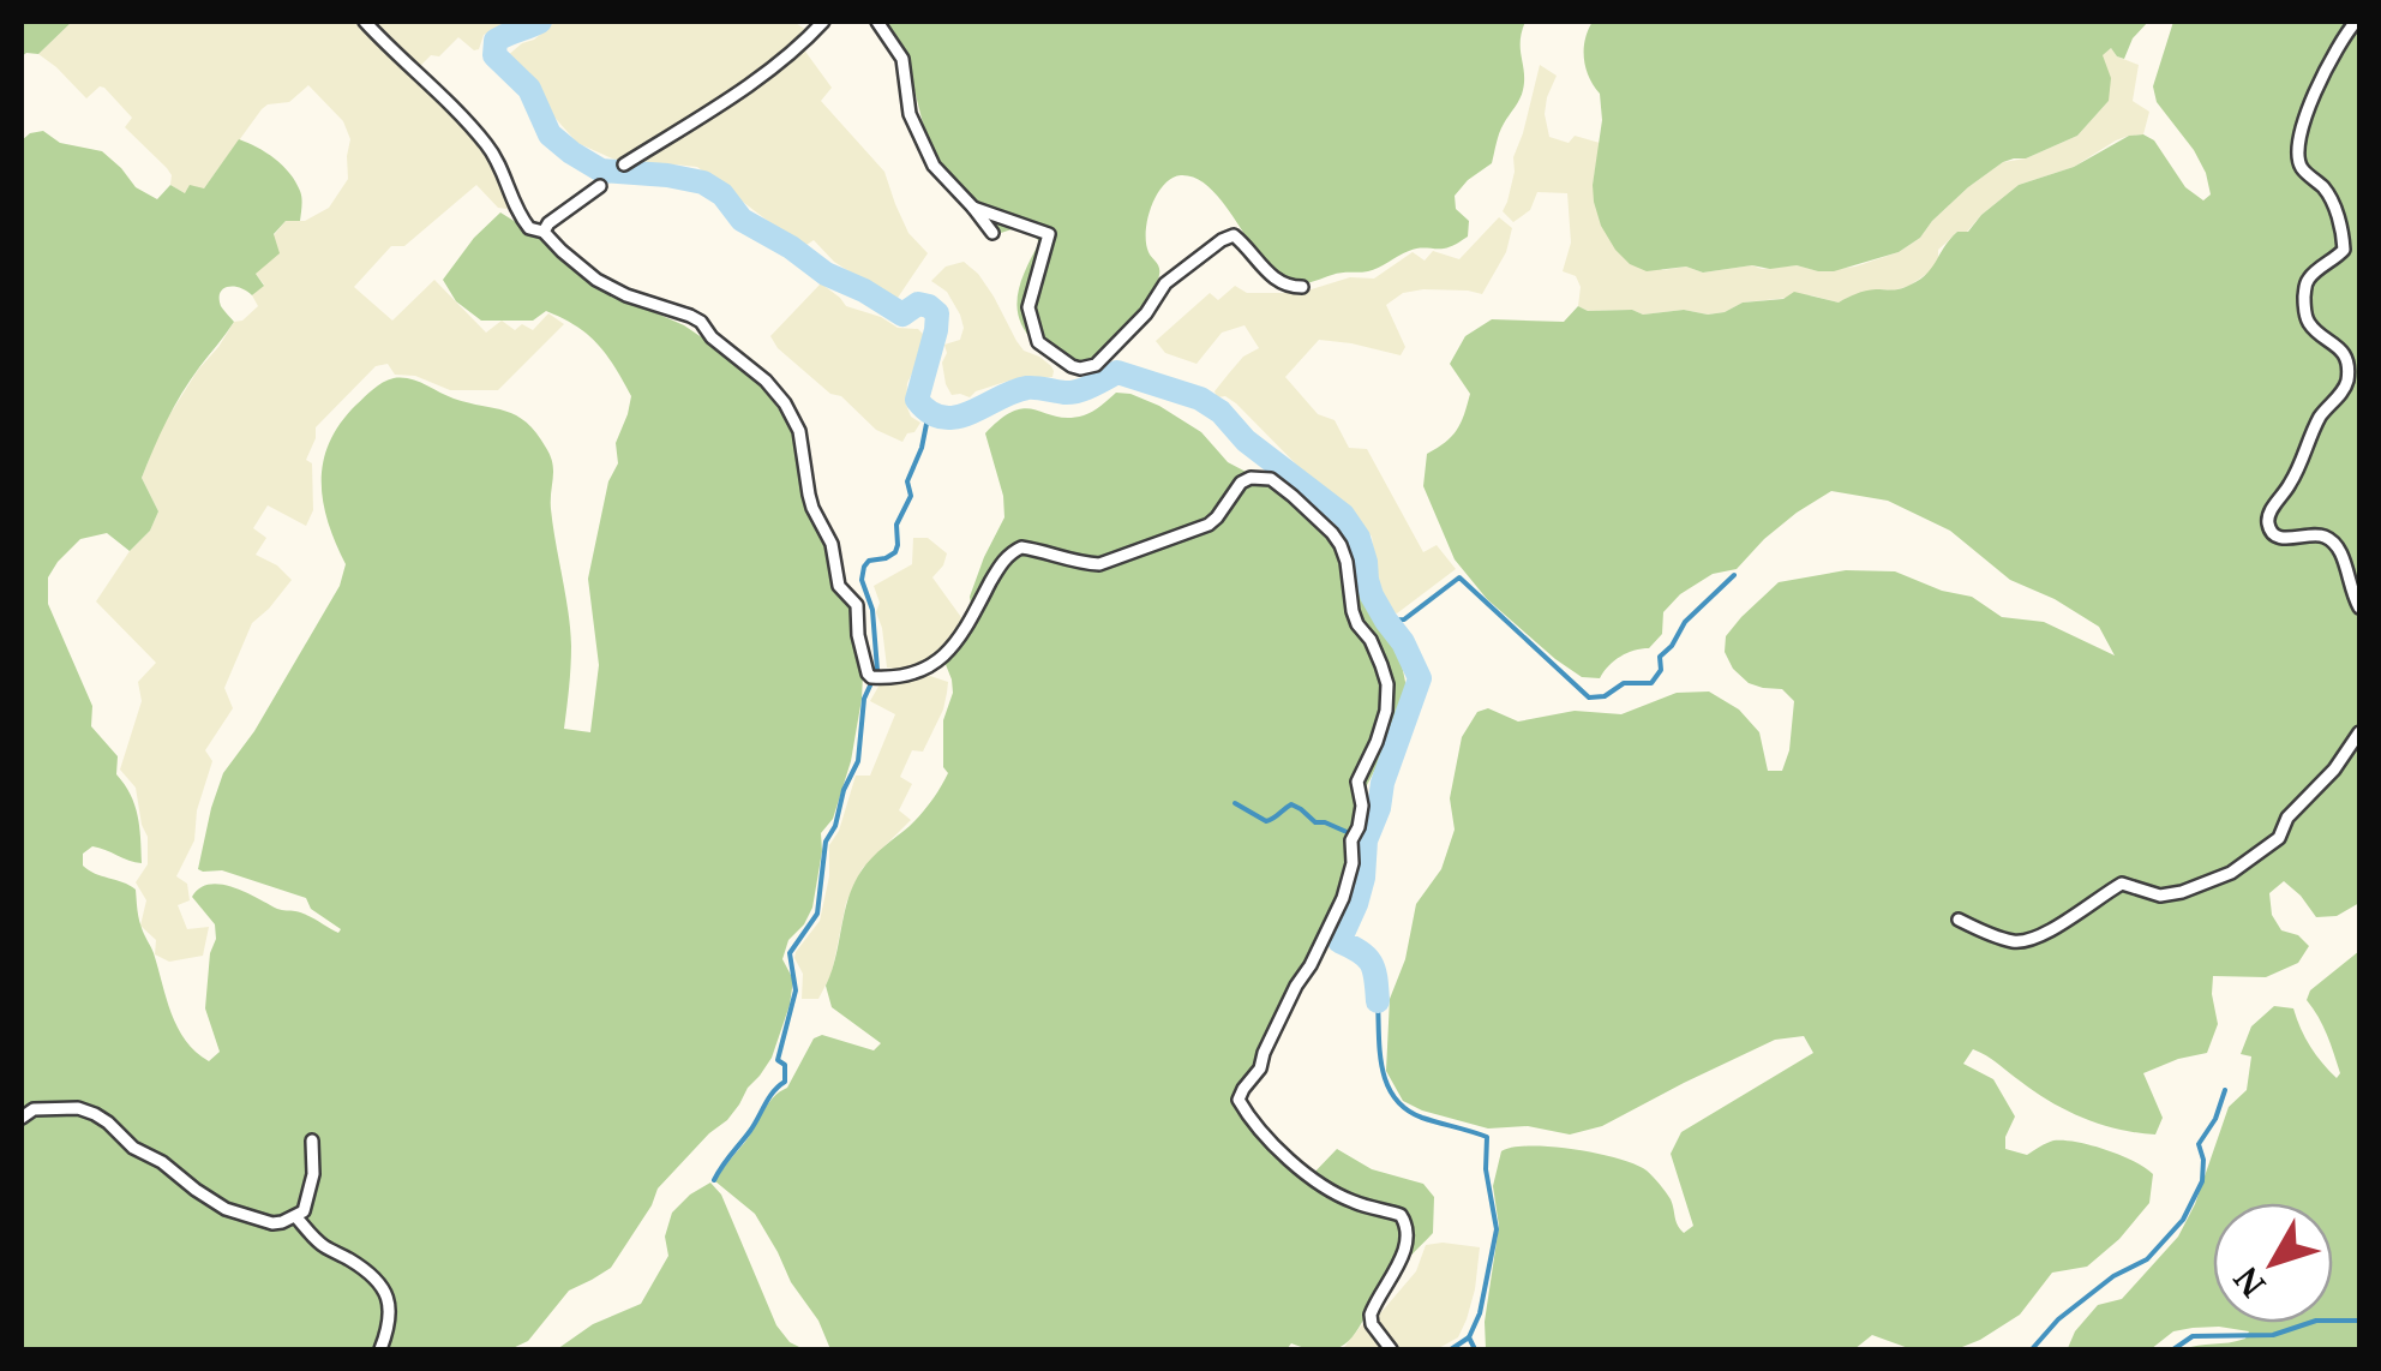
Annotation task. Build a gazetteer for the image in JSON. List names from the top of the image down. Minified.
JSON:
{"north":"bottom left"}
